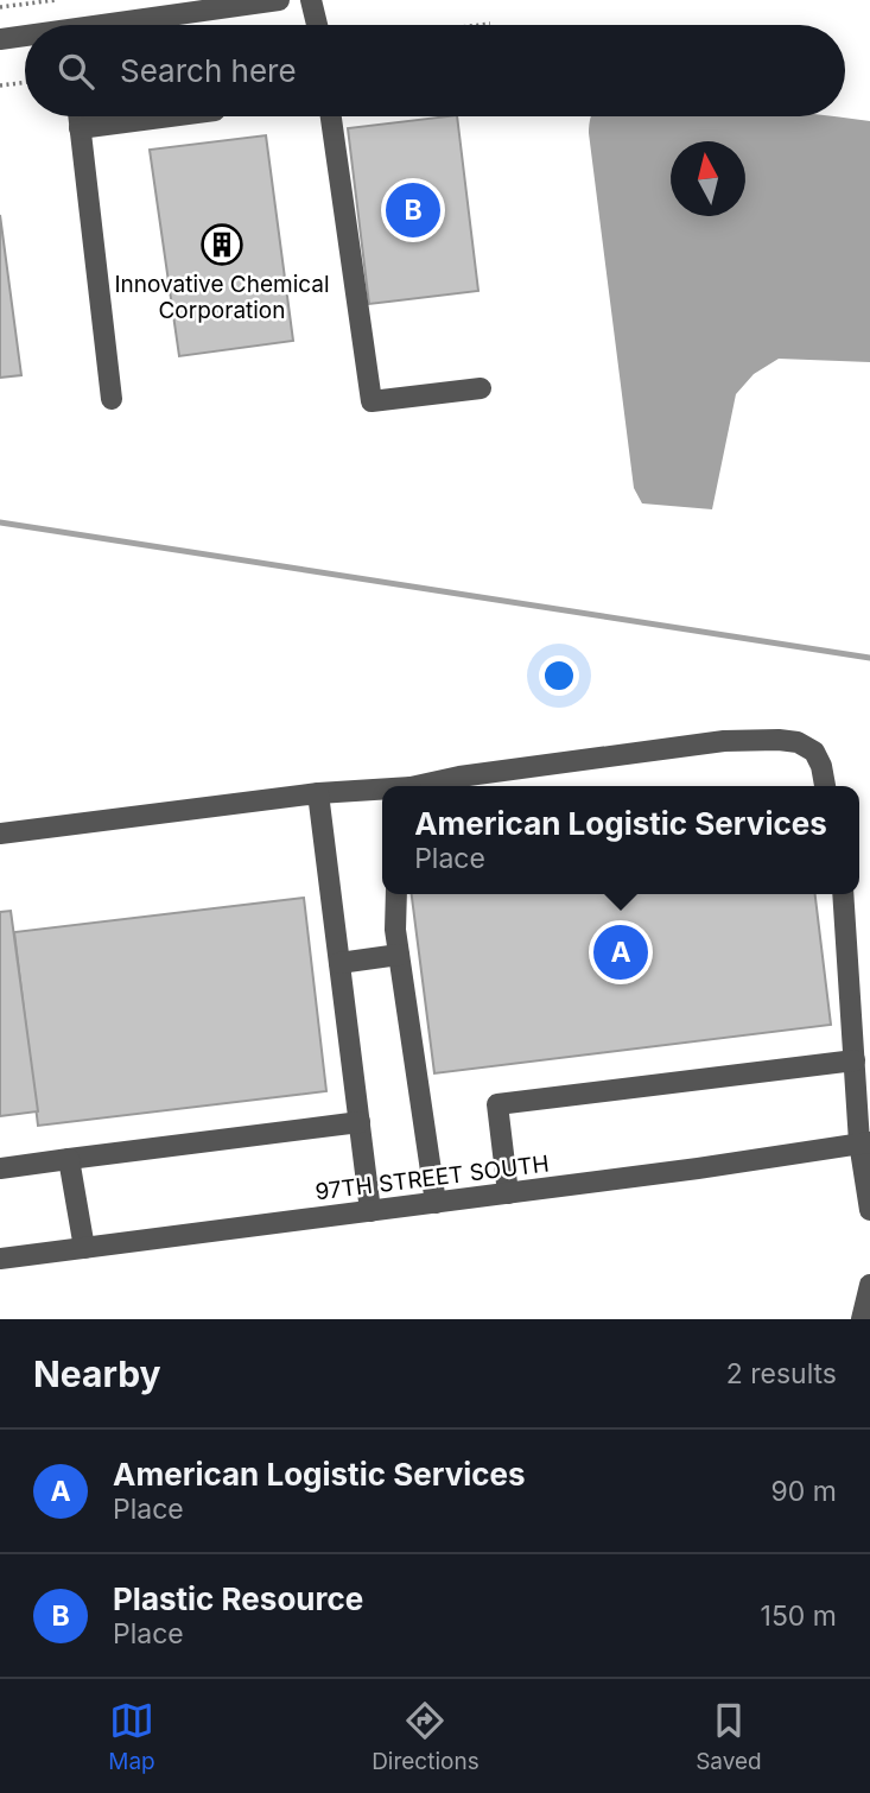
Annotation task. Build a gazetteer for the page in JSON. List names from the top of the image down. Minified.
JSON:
{"streets":{"street":["97TH STREET SOUTH"]},"places":{"building":["Innovative Chemical Corporation"]},"north":"top","page":{"search":"Search here","pins":["B","A"],"popup":["American Logistic Services","Place"],"heading":["Nearby","2 results"],"list":[{"mark":"A","name":"American Logistic Services","note":"Place","value":"90 m"},{"mark":"B","name":"Plastic Resource","note":"Place","value":"150 m"}],"nav":["Map","Directions","Saved"]}}
